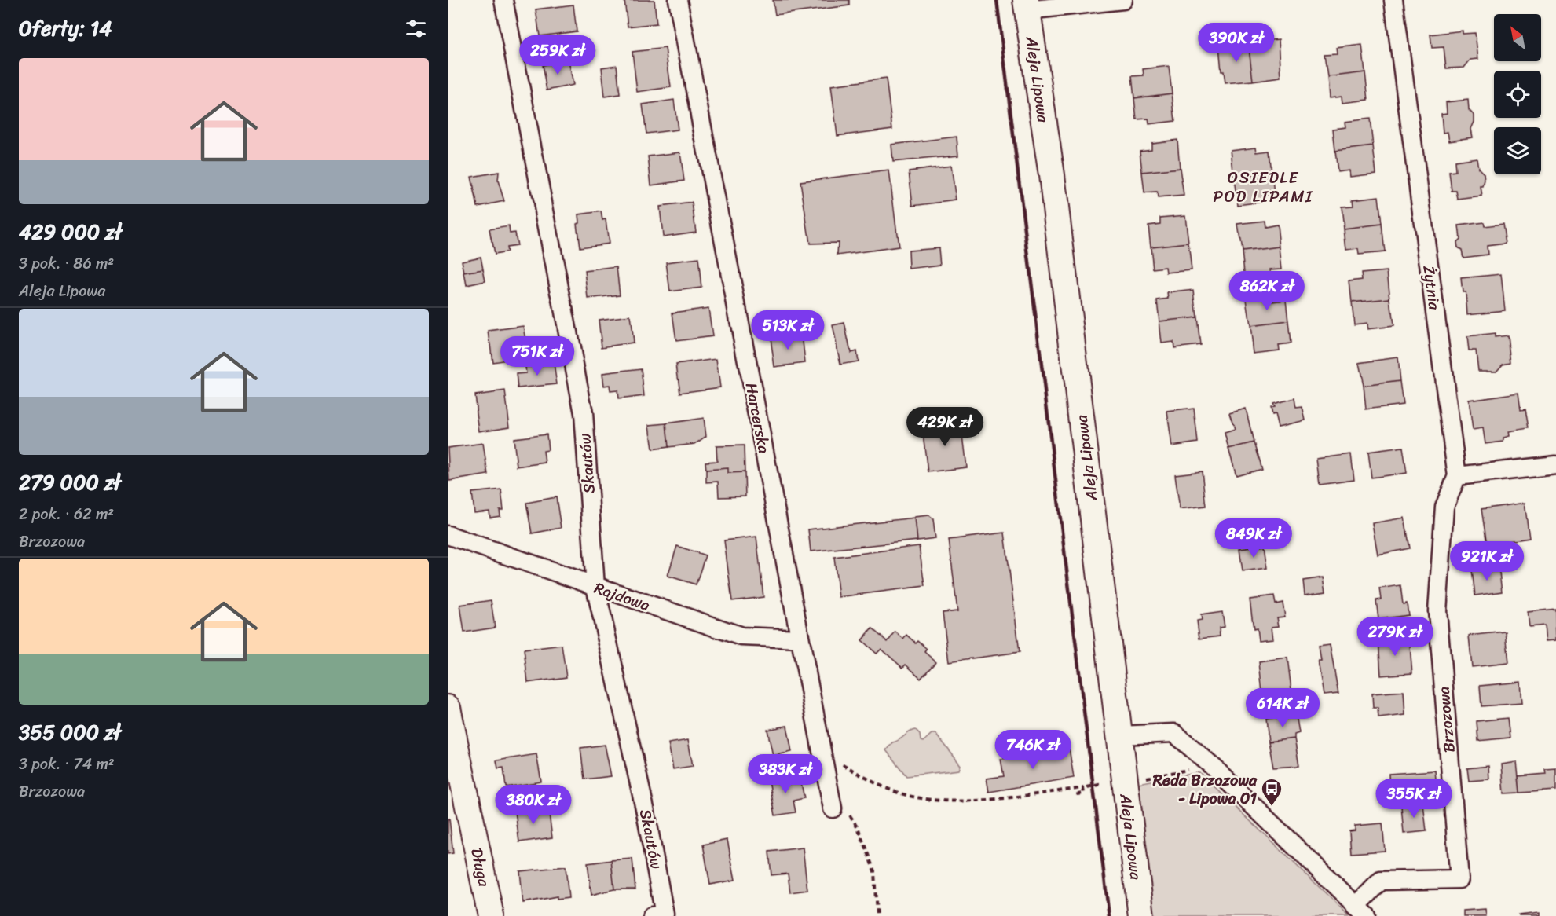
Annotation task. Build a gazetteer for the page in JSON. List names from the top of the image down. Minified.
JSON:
{"streets":{"street":["Aleja Lipowa","Żytnia","Harcerska","Skautów","Rajdowa","Brzozowa","Długa"]},"crossings":[["Aleja Lipowa","Brzozowa"],["Żytnia","Brzozowa"],["Harcerska","Rajdowa"],["Skautów","Rajdowa"]],"districts":["OSIEDLE POD LIPAMI"],"places":{"bus stop":["Reda Brzozowa - Lipowa 01"]},"north":"top left","page":{"heading":"Oferty: 14","price":["390K zł","259K zł","862K zł","513K zł","751K zł","429K zł","849K zł","921K zł","279K zł","614K zł","746K zł","383K zł","355K zł","380K zł"],"list":[{"name":"429 000 zł","note":"3 pok. · 86 m² · Aleja Lipowa"},{"name":"279 000 zł","note":"2 pok. · 62 m² · Brzozowa"},{"name":"355 000 zł","note":"3 pok. · 74 m² · Brzozowa"}]}}
